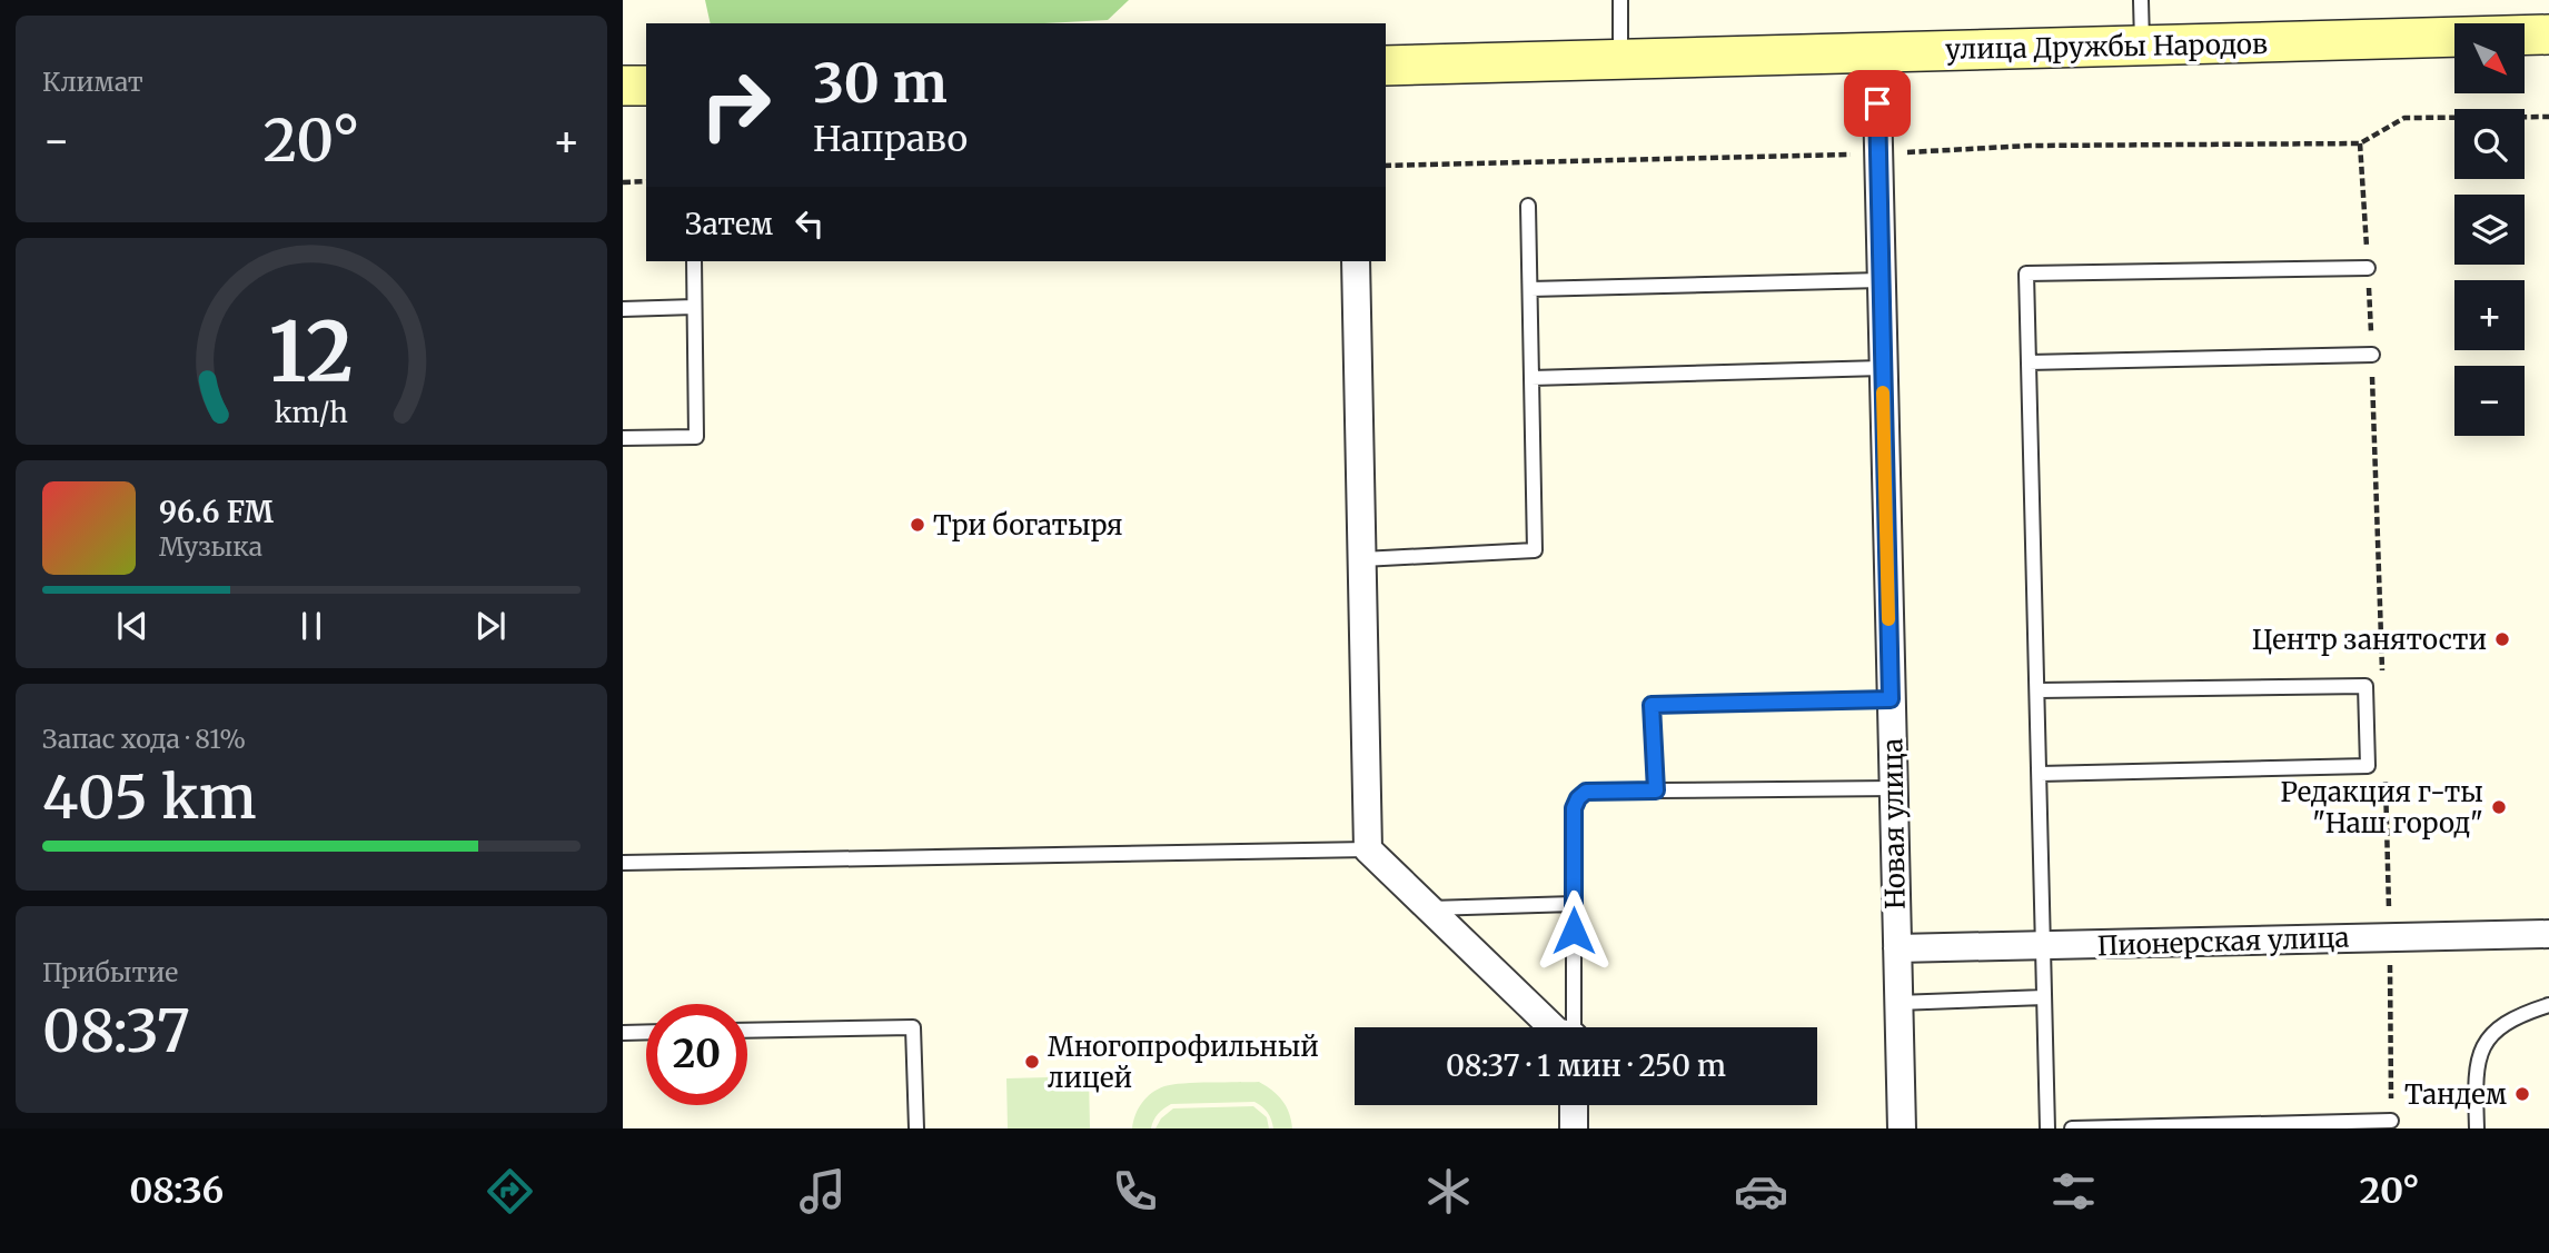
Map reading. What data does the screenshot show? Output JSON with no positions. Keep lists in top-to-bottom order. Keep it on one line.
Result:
{"streets":{"street":["улица Дружбы Народов","Новая улица","Пионерская улица"]},"crossings":[["улица Дружбы Народов","Новая улица"],["Новая улица","Пионерская улица"]],"places":["Три богатыря","Центр занятости","Редакция г-ты \"Наш город\"","Многопрофильный лицей","Тандем"],"north":"bottom right","page":{"tile":["Климат",["Запас хода · 81%","405 km"],["Прибытие","08:37"]],"map_buttons":["+","−"],"turn":["30 m","Направо"],"heat":["−","20°","+"],"then":"Затем","song":["96.6 FM","Музыка"],"limit":"20","trip":"08:37 · 1 мин · 250 m","tabs":["08:36","20°"],"gauge":["12","km/h"]}}
